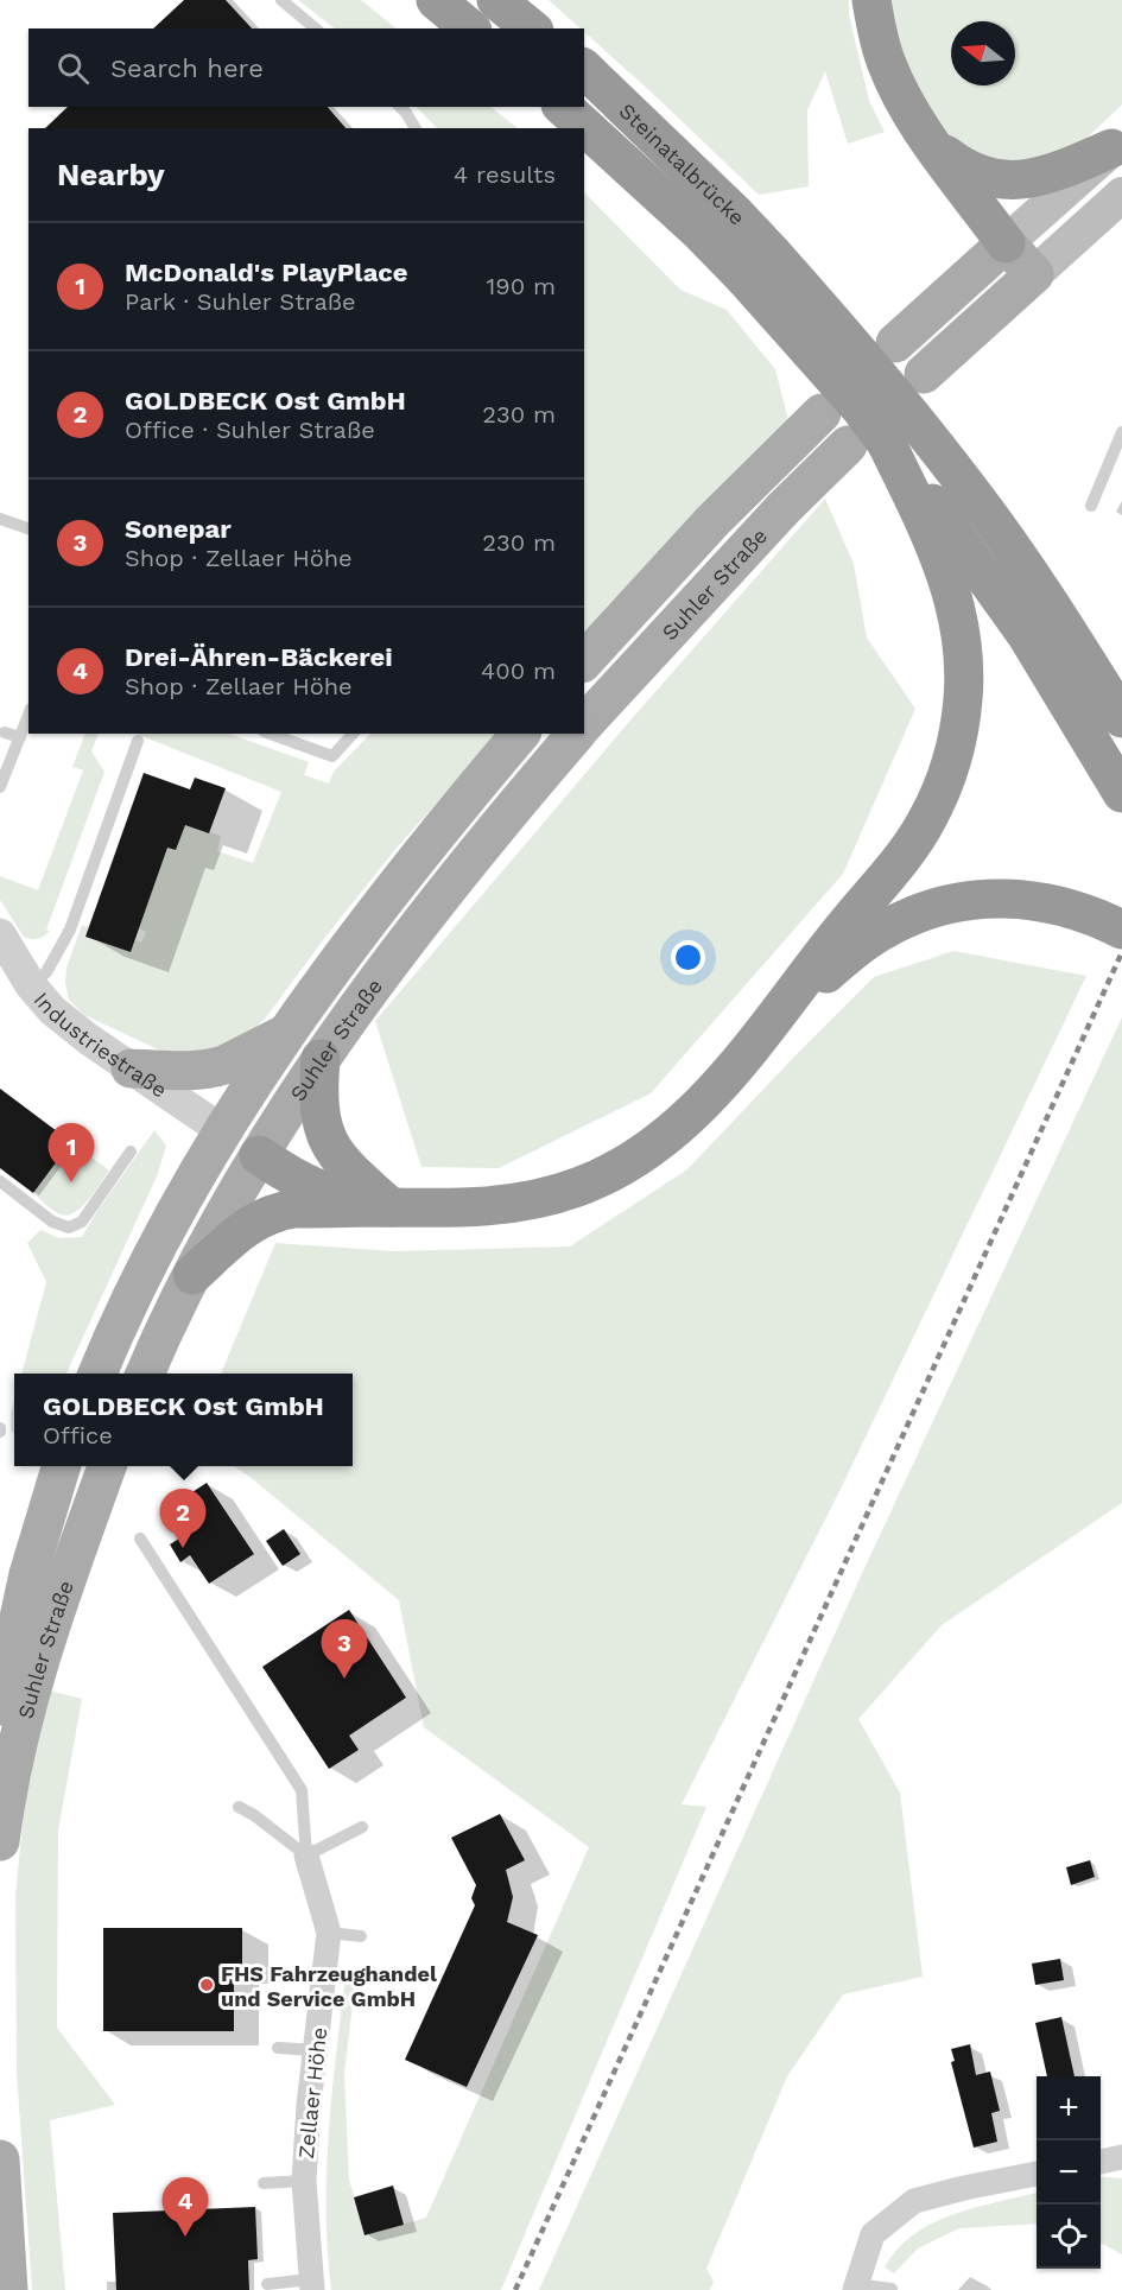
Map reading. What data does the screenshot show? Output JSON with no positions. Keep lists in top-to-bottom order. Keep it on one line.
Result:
{"streets":{"highway":["Steinatalbrücke"],"main road":["Suhler Straße"],"street":["Industriestraße","Zellaer Höhe"]},"crossings":[["Suhler Straße","Industriestraße"]],"places":["FHS Fahrzeughandel und Service GmbH"],"north":"left","page":{"search":"Search here","heading":["Nearby","4 results"],"list":[{"mark":"1","name":"McDonald's PlayPlace","note":"Park · Suhler Straße","value":"190 m"},{"mark":"2","name":"GOLDBECK Ost GmbH","note":"Office · Suhler Straße","value":"230 m"},{"mark":"3","name":"Sonepar","note":"Shop · Zellaer Höhe","value":"230 m"},{"mark":"4","name":"Drei-Ähren-Bäckerei","note":"Shop · Zellaer Höhe","value":"400 m"}],"pins":["1","2","3","4"],"popup":["GOLDBECK Ost GmbH","Office"],"map_buttons":["+","−"]}}
